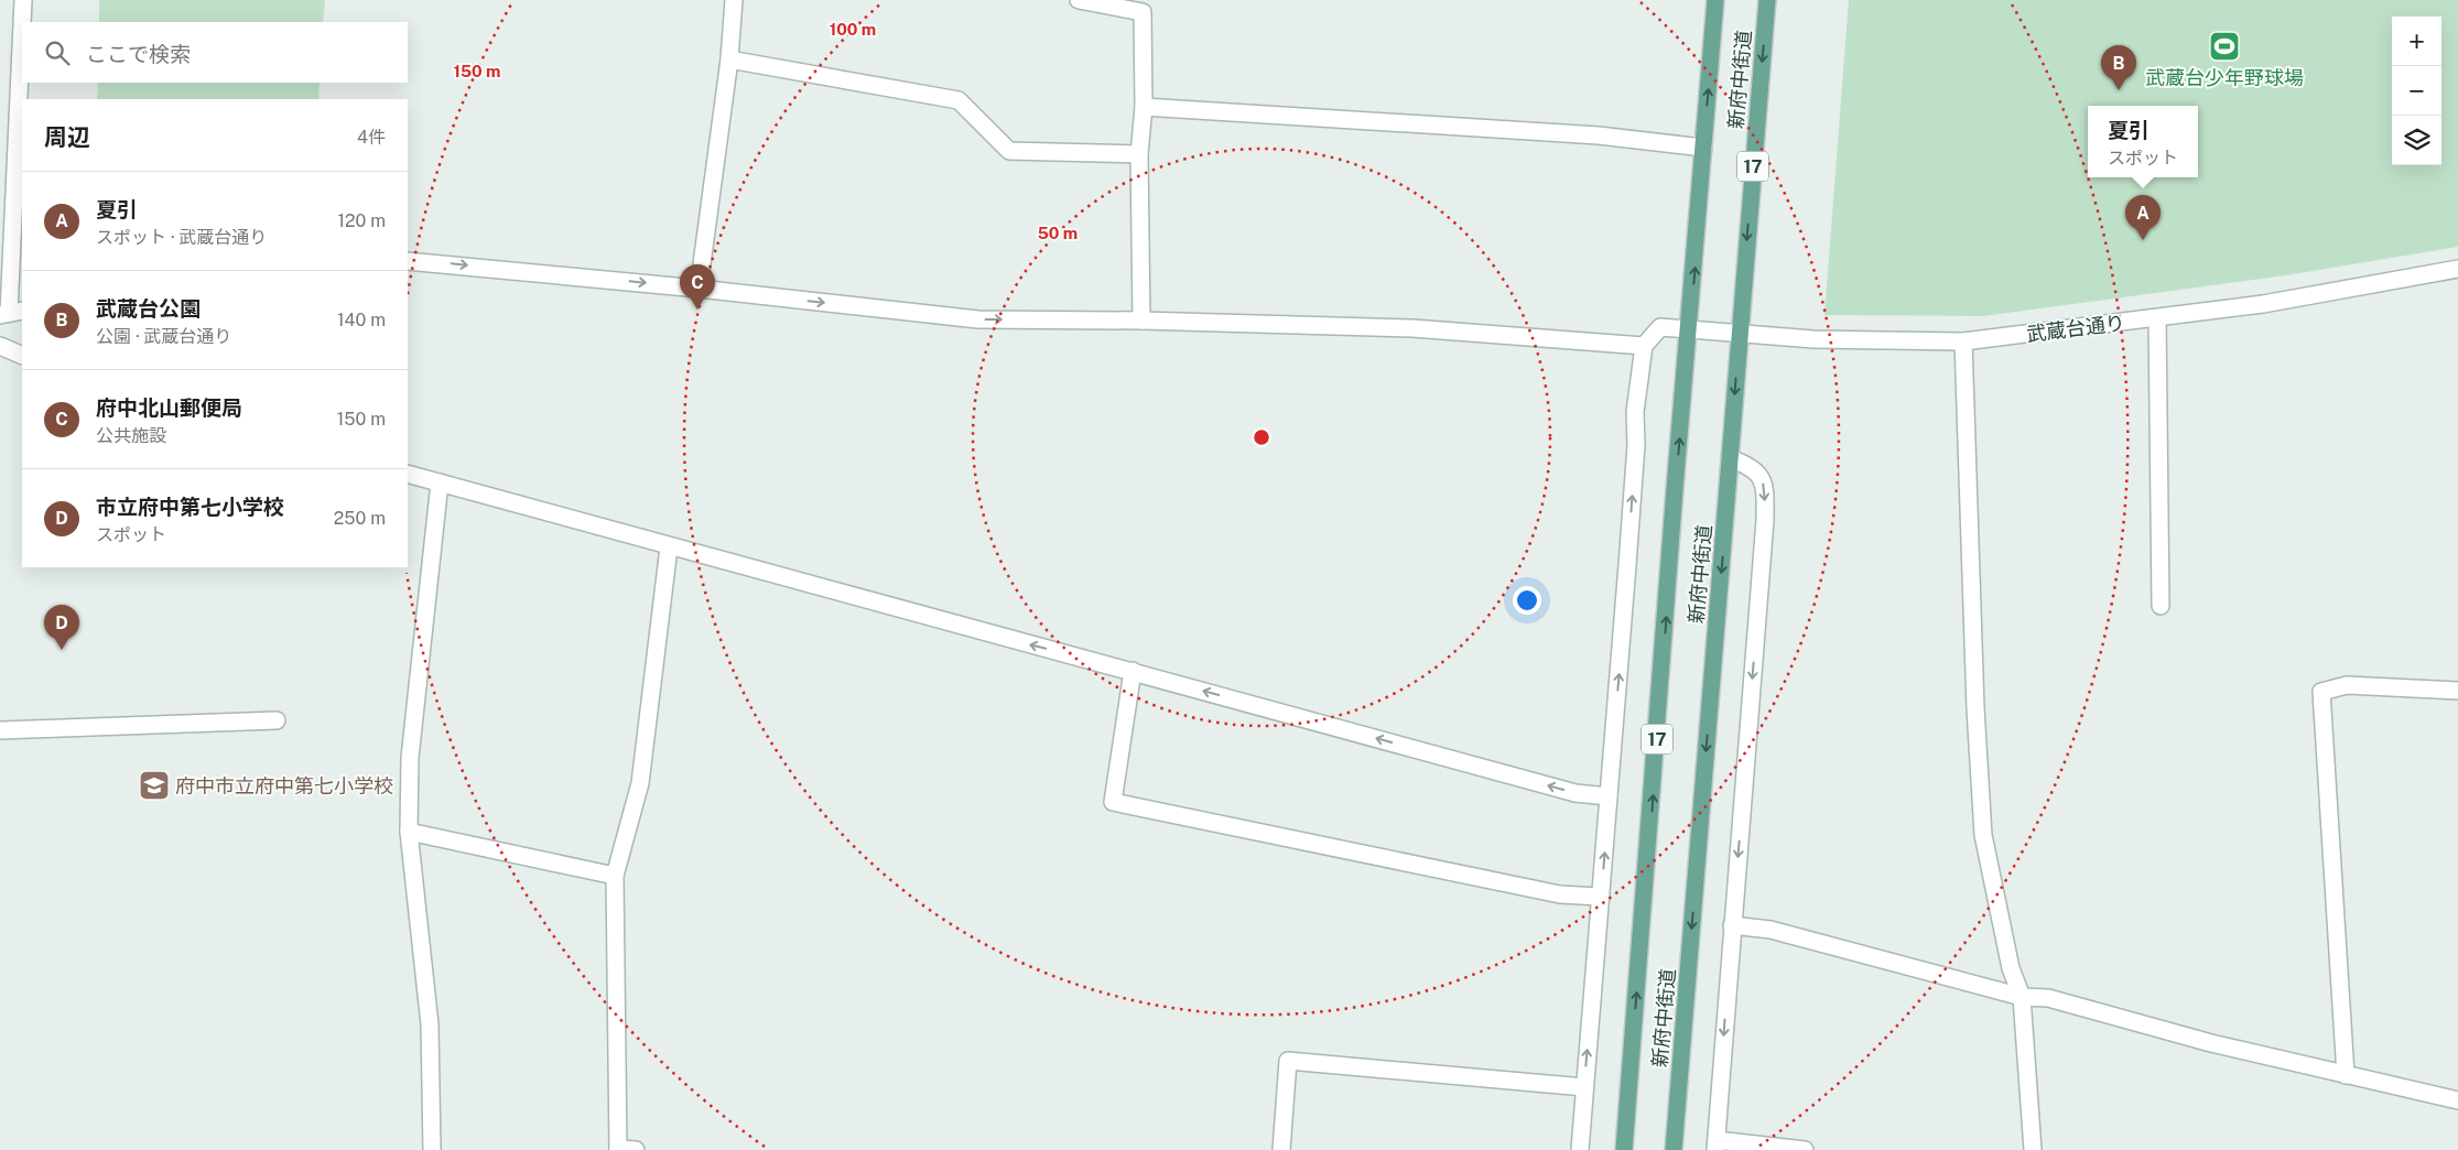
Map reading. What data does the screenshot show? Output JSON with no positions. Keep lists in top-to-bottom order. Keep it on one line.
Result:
{"streets":{"main road":["新府中街道","17"],"street":["武蔵台通り"]},"crossings":[["新府中街道","武蔵台通り"]],"places":{"sports":["武蔵台少年野球場"],"school or university":["府中市立府中第七小学校"]},"page":{"map_buttons":["+","−"],"search":"ここで検索","pins":["B","A","C","D"],"heading":["周辺","4件"],"popup":["夏引","スポット"],"list":[{"mark":"A","name":"夏引","note":"スポット · 武蔵台通り","value":"120 m"},{"mark":"B","name":"武蔵台公園","note":"公園 · 武蔵台通り","value":"140 m"},{"mark":"C","name":"府中北山郵便局","note":"公共施設","value":"150 m"},{"mark":"D","name":"市立府中第七小学校","note":"スポット","value":"250 m"}]},"rings":["100 m","150 m","50 m"]}
